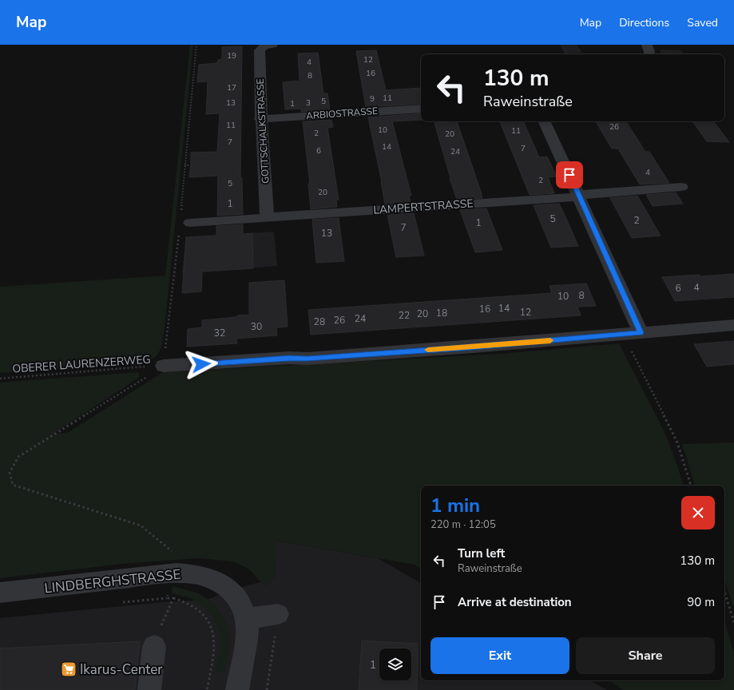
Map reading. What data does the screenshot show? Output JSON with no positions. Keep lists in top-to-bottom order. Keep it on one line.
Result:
{"streets":{"street":["ARBIOSTRASSE","GOTTSCHALKSTRASSE","LAMPERTSTRASSE","LINDBERGHSTRASSE"],"path":["OBERER LAURENZERWEG"]},"crossings":[["ARBIOSTRASSE","GOTTSCHALKSTRASSE"],["GOTTSCHALKSTRASSE","LAMPERTSTRASSE"]],"places":{"supermarket":["Ikarus-Center"]},"house_numbers":["19","12","4","16","8","17","11","9","5","13","3","1","11","26","10","11","2","20","7","14","7","6","24","4","2","5","20","1","5","2","1","7","13","4","6","8","10","14","16","12","18","20","22","24","26","28","30","32","1"],"page":{"header":"Map","nav":["Map","Directions","Saved"],"turn":["130 m","Raweinstraße"],"heading":["1 min","220 m · 12:05"],"list":[{"name":"Turn left","note":"Raweinstraße","value":"130 m"},{"name":"Arrive at destination","value":"90 m"}],"buttons":["Exit","Share"]}}
